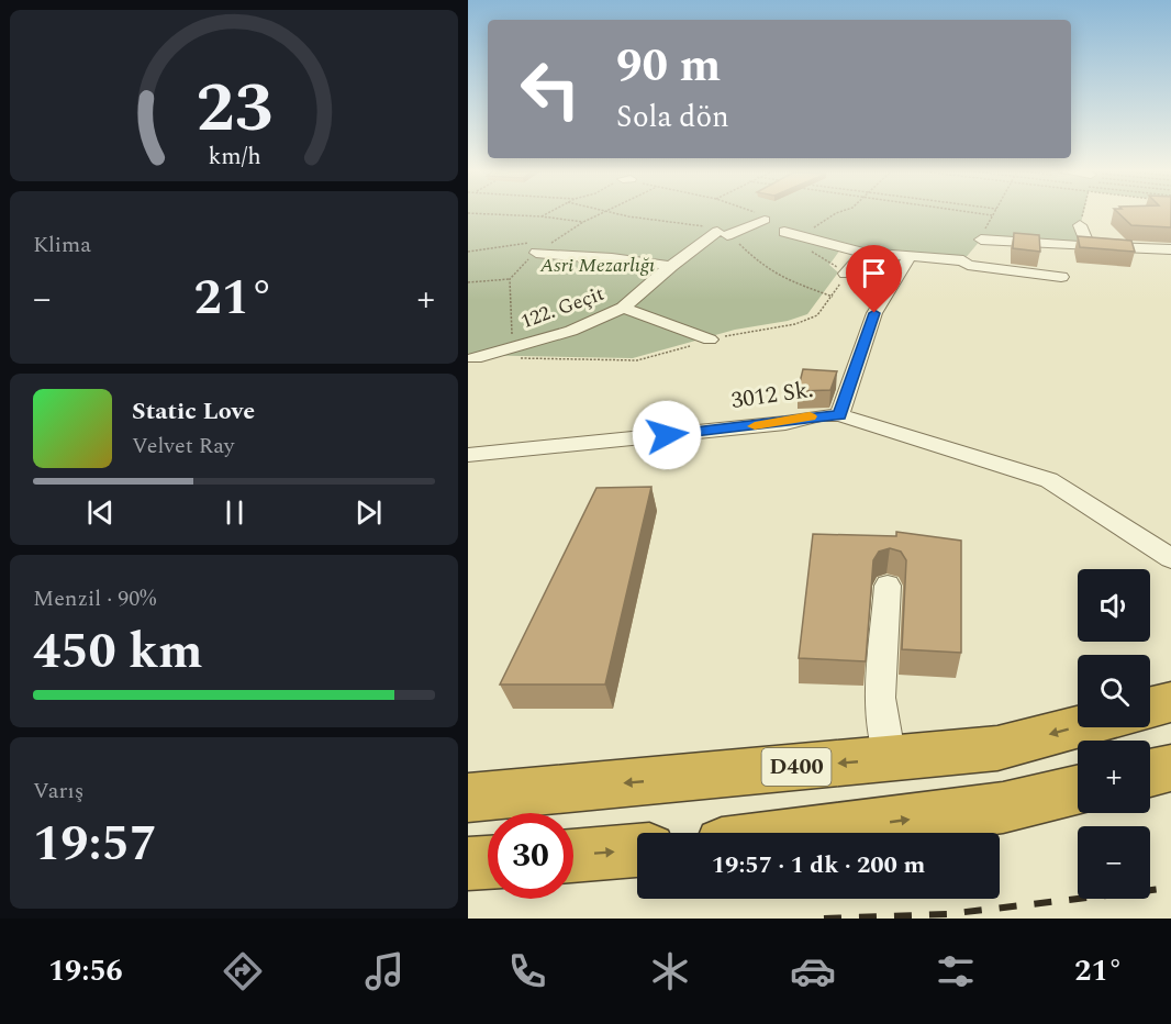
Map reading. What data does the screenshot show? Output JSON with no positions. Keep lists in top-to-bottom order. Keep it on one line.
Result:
{"streets":{"highway":["D400"],"street":["122. Geçit","3012 Sk."]},"parks":["Asri Mezarlığı"],"page":{"turn":["90 m","Sola dön"],"tile":["Klima",["Menzil · 90%","450 km"],["Varış","19:57"]],"heat":["−","21°","+"],"song":["Static Love","Velvet Ray"],"map_buttons":["+","−"],"limit":"30","trip":"19:57 · 1 dk · 200 m","tabs":["19:56","21°"],"gauge":["23","km/h"]}}
